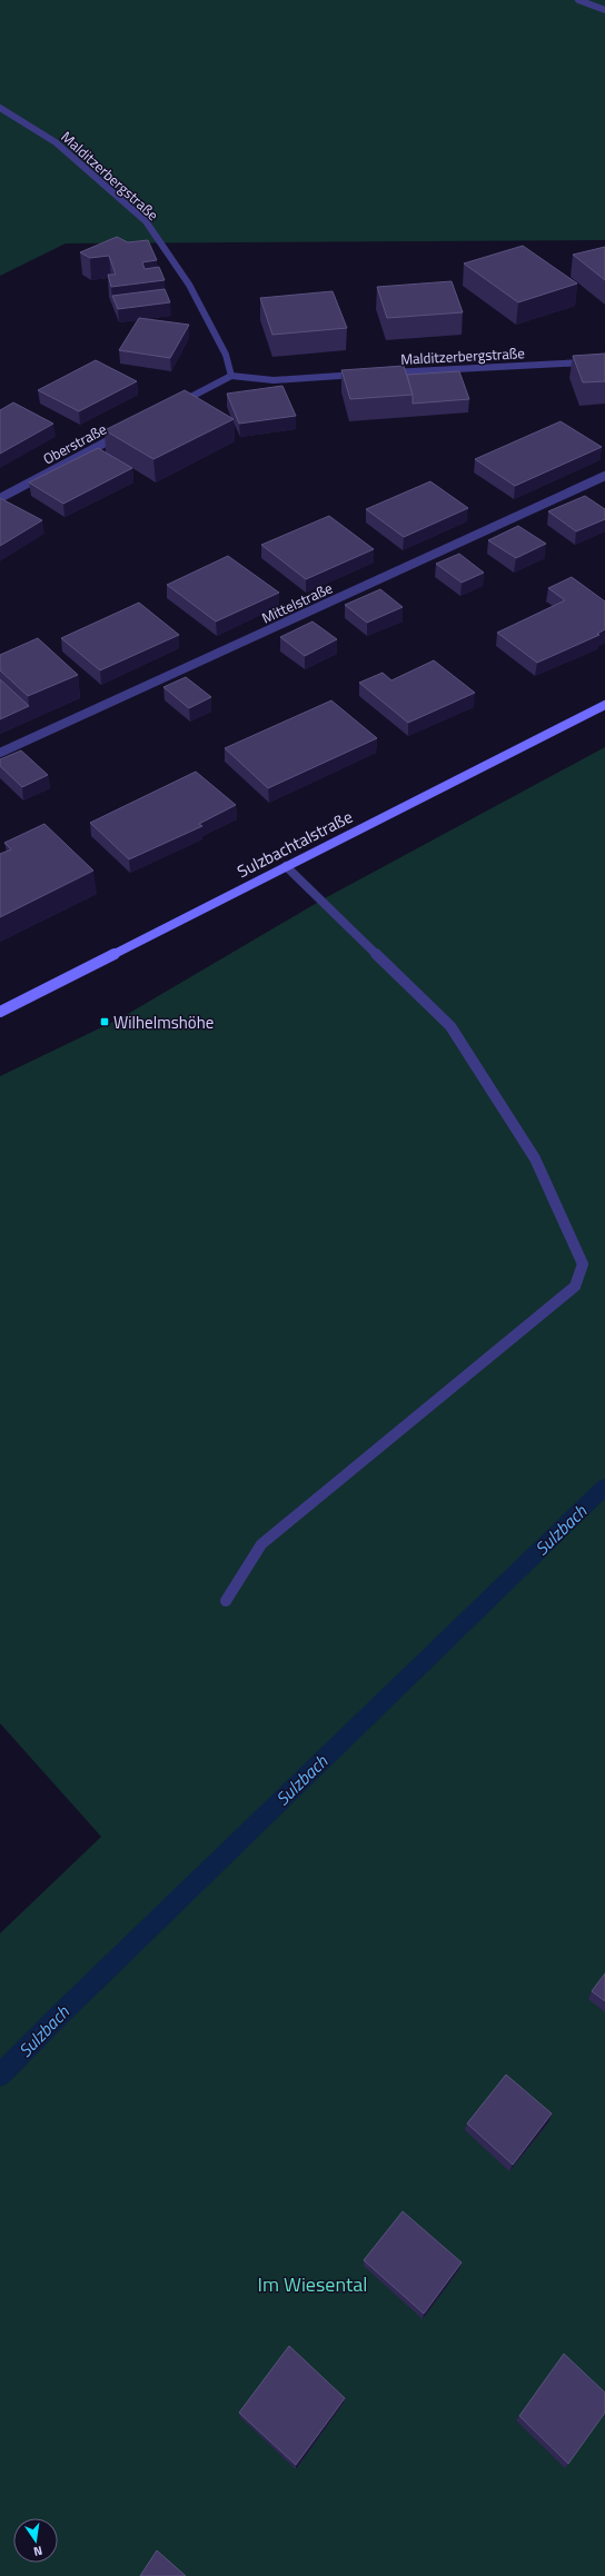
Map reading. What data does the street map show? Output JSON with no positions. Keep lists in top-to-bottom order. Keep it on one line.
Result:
{"streets":{"main road":["Sulzbachtalstraße"],"street":["Malditzerbergstraße","Oberstraße","Mittelstraße"]},"water":["Sulzbach"],"parks":["Im Wiesental"],"places":{"transit":["Wilhelmshöhe"]},"north":"bottom"}
